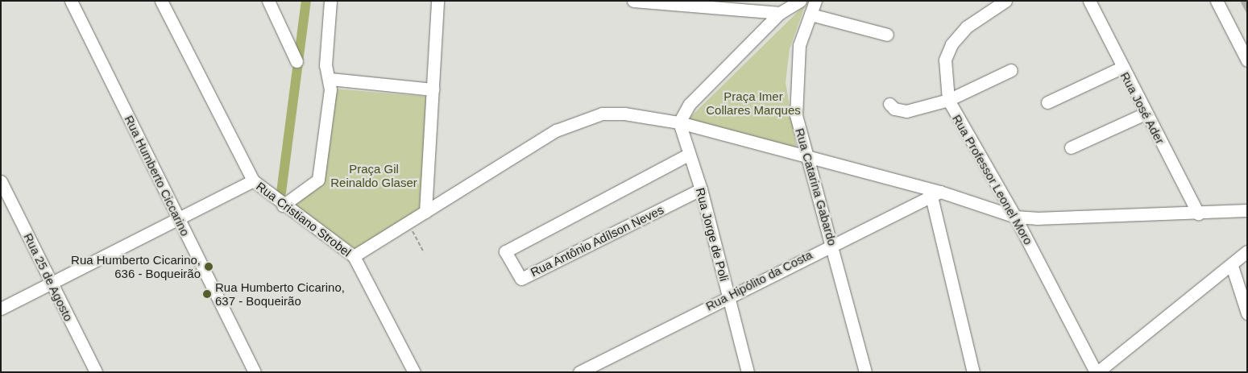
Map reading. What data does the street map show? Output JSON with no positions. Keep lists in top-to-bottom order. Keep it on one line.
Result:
{"streets":{"street":["Rua José Ader","Rua Humberto Ciccarino","Rua Professor Leonel Moro","Rua Catarina Gabardo","Rua Cristiano Strobel","Rua Jorge de Poli","Rua Antônio Adílson Neves","Rua 25 de Agosto","Rua Hipólito da Costa"]},"crossings":[["Rua Catarina Gabardo","Rua Hipólito da Costa"],["Rua Jorge de Poli","Rua Antônio Adílson Neves"],["Rua Jorge de Poli","Rua Hipólito da Costa"]],"parks":["Praça Imer Collares Marques","Praça Gil Reinaldo Glaser"],"places":["Rua Humberto Cicarino, 636 - Boqueirão","Rua Humberto Cicarino, 637 - Boqueirão"]}
